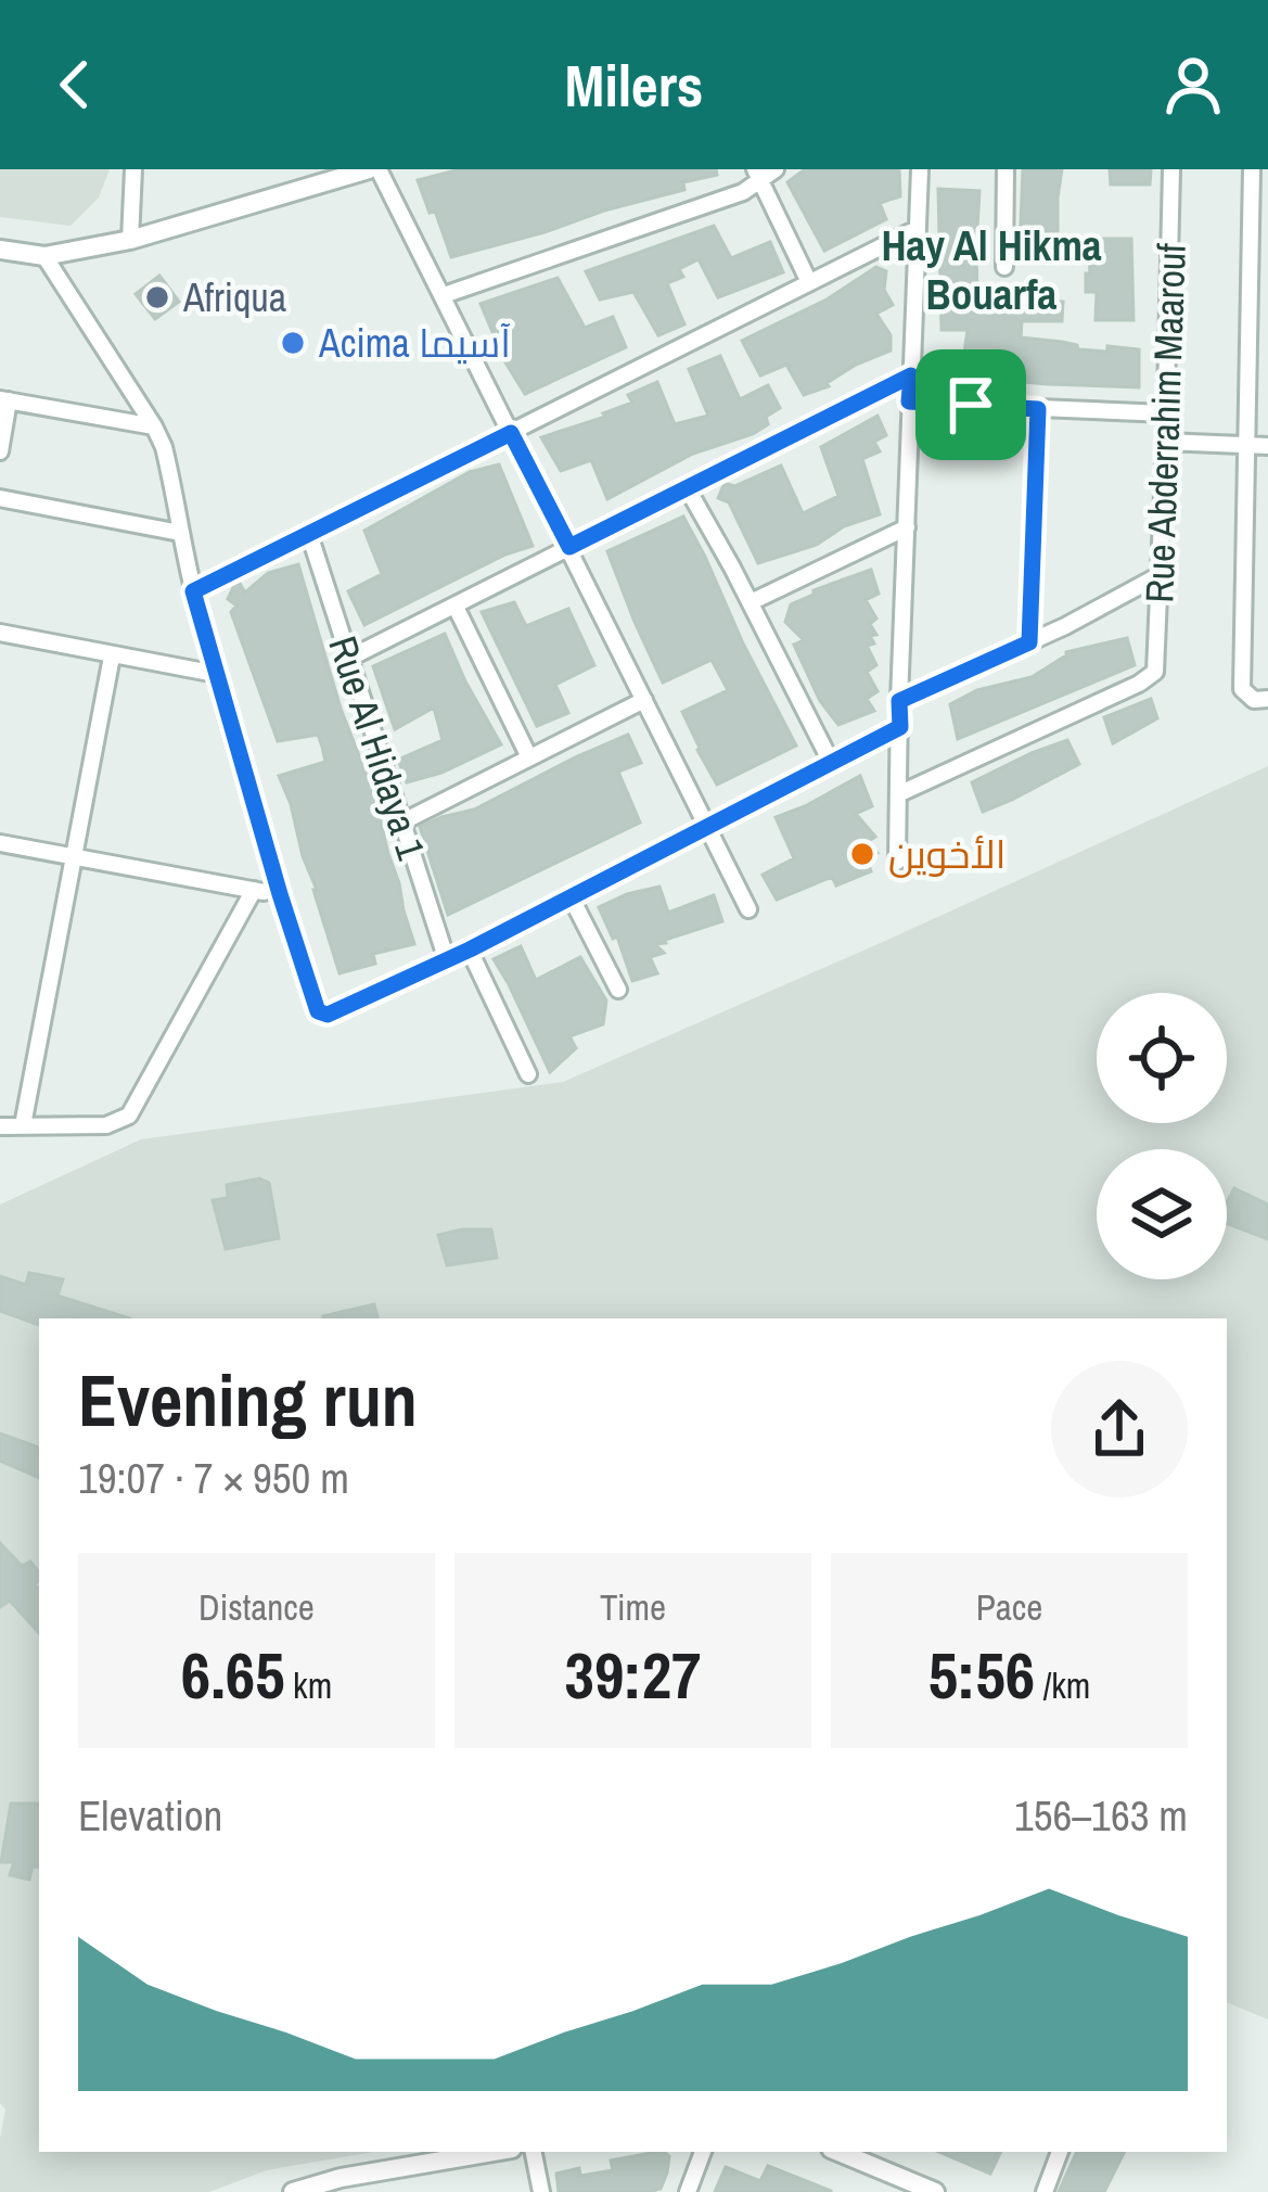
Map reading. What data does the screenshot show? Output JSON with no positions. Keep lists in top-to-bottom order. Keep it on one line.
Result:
{"streets":{"street":["Rue Abderrahim Maarouf","Rue Al Hidaya 1"]},"districts":["Hay Al Hikma Bouarfa"],"places":["Afriqua","Acima آسيما","الأخوين"],"page":{"header":"Milers","heading":["Evening run","19:07 · 7 × 950 m"],"stats":[["Distance","6.65 km"],["Time","39:27"],["Pace","5:56 /km"]],"chart":["Elevation","156–163 m"]}}
